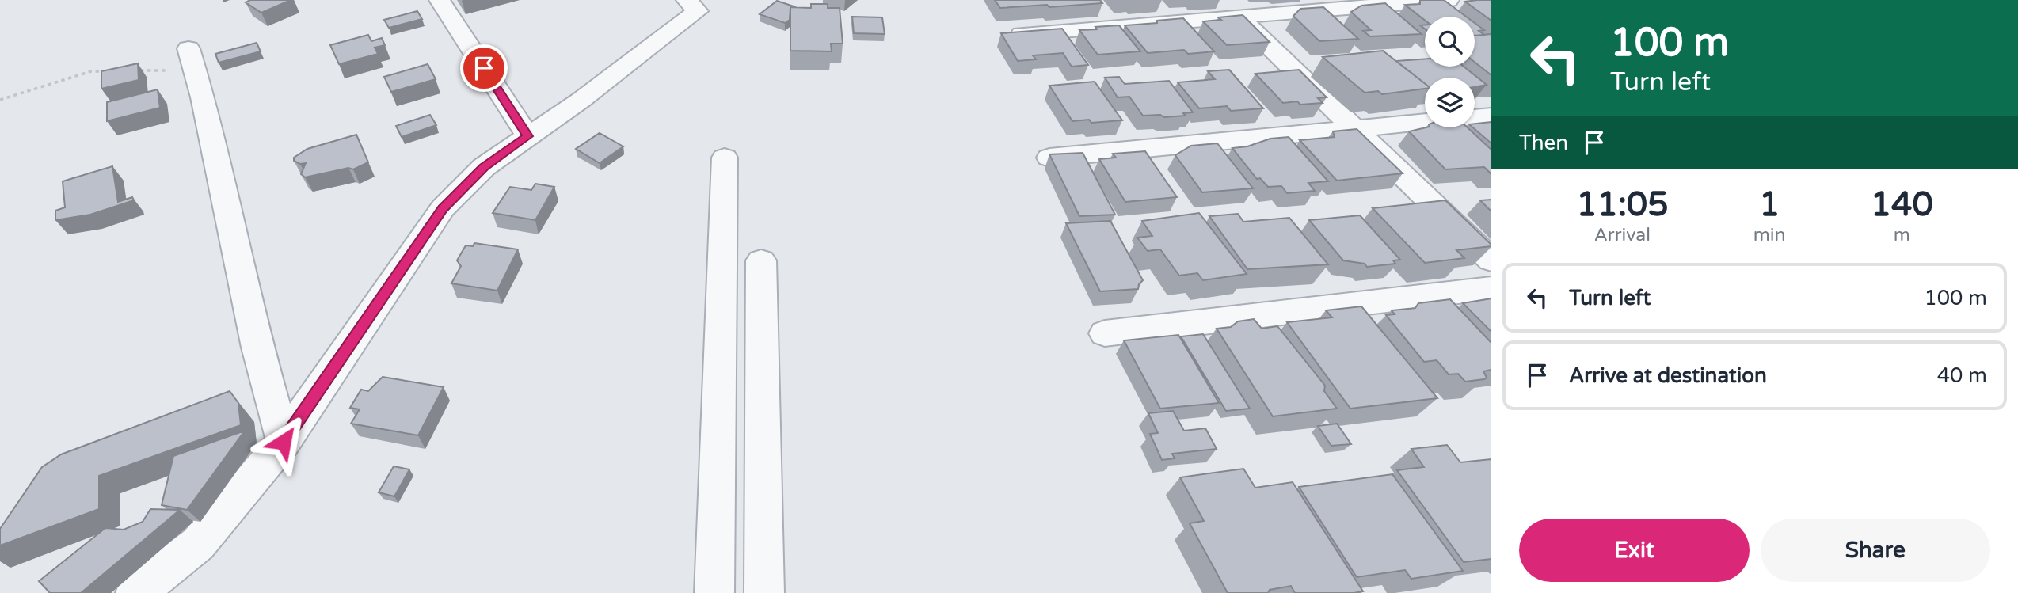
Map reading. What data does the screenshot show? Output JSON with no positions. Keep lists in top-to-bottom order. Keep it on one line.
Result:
{"page":{"turn":["100 m","Turn left"],"then":"Then","eta":["11:05","Arrival","1","min","140","m"],"list":[{"name":"Turn left","value":"100 m"},{"name":"Arrive at destination","value":"40 m"}],"buttons":["Exit","Share"]}}
